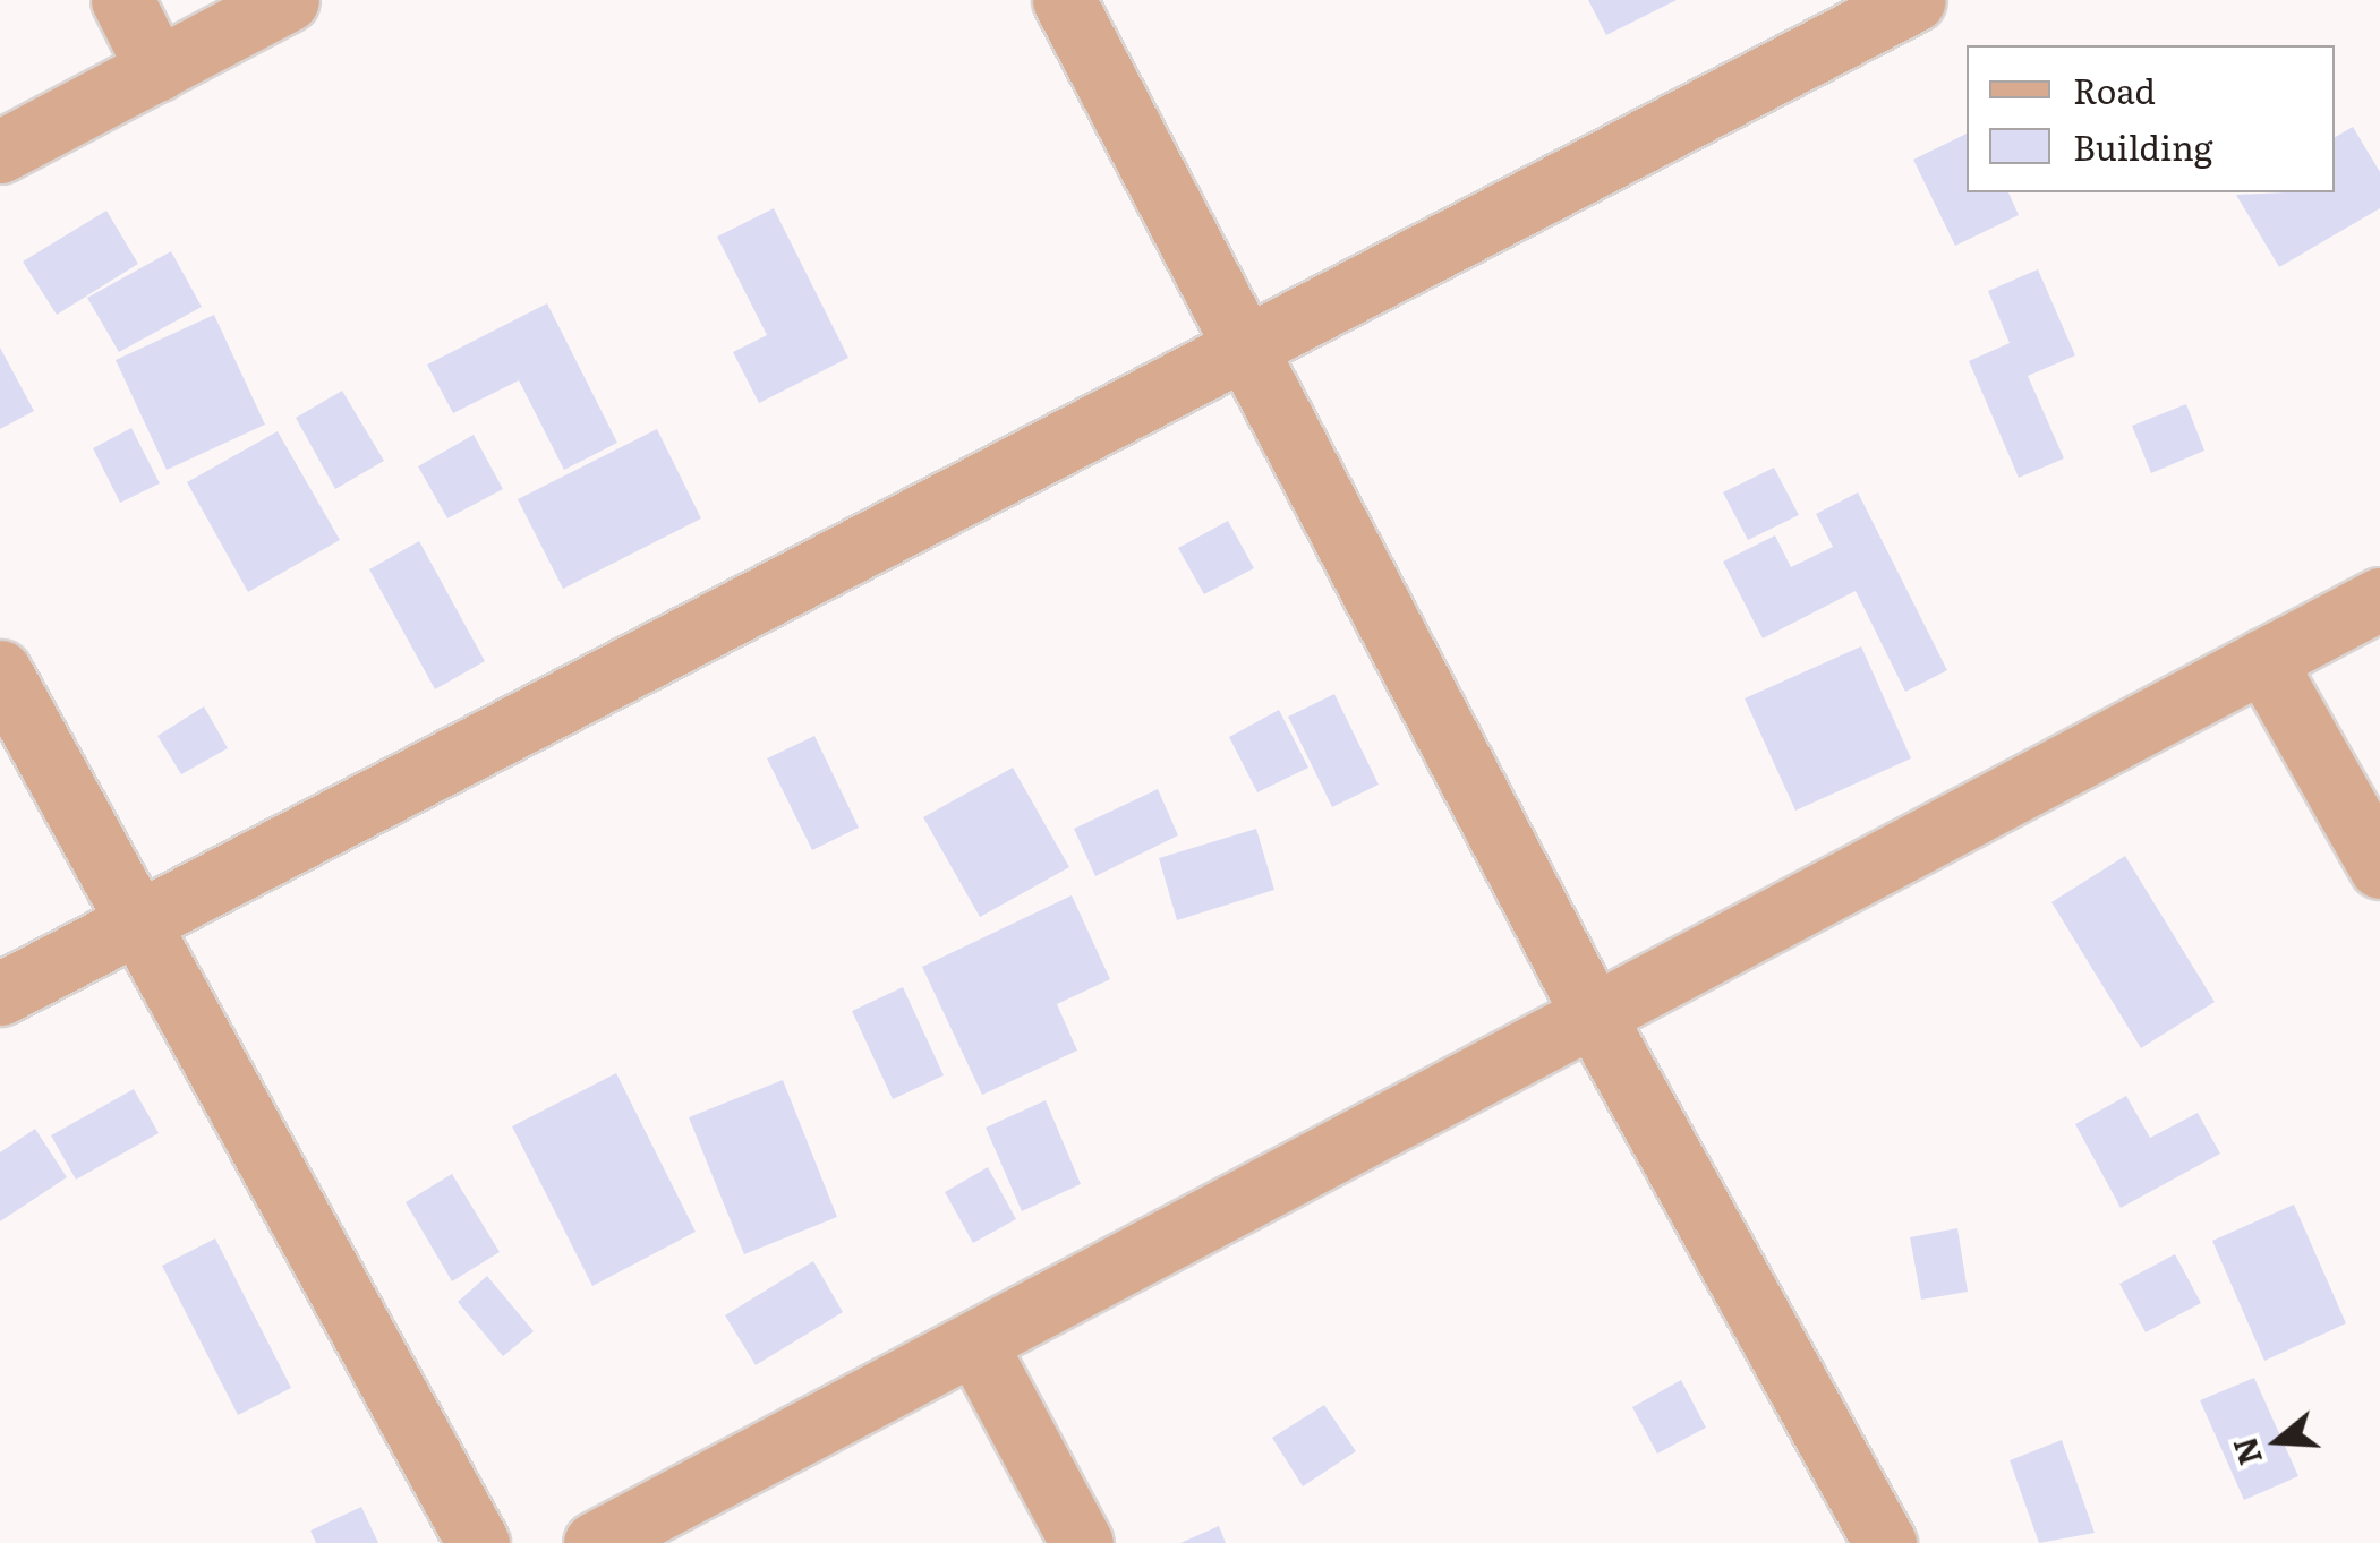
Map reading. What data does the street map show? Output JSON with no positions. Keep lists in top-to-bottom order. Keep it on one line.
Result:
{"legend":["Road","Building"],"north":"left"}
